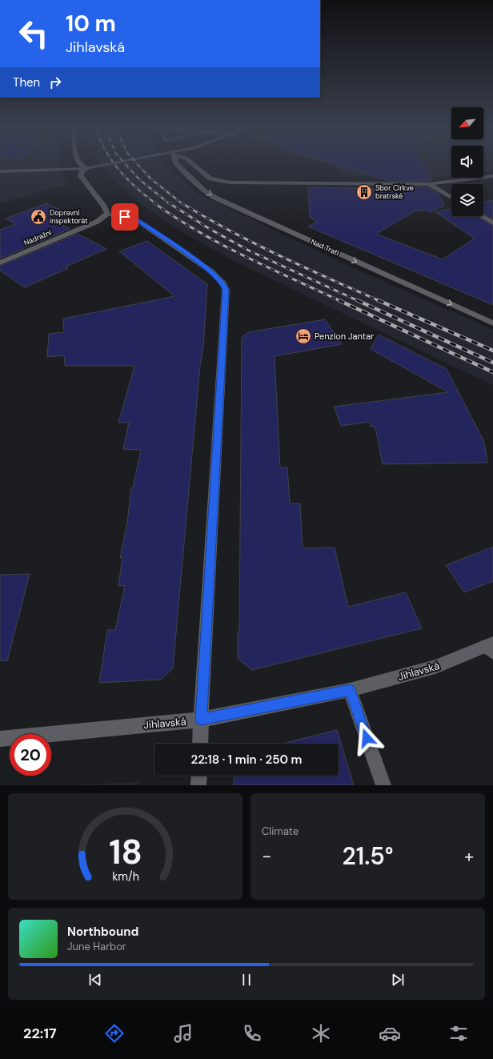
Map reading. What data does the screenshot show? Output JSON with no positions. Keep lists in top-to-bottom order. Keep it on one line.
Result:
{"streets":{"street":["Nádražní","Nad Tratí","Jihlavská"]},"places":{"building":["Sbor Církve bratrské"],"public building":["Dopravní inspektorát"],"hotel":["Penzion Jantar"]},"north":"bottom left","page":{"turn":["10 m","Jihlavská"],"then":"Then","limit":"20","trip":"22:18 · 1 min · 250 m","tile":"Climate","heat":["−","21.5°","+"],"song":["Northbound","June Harbor"],"tabs":"22:17","gauge":["18","km/h"]}}
